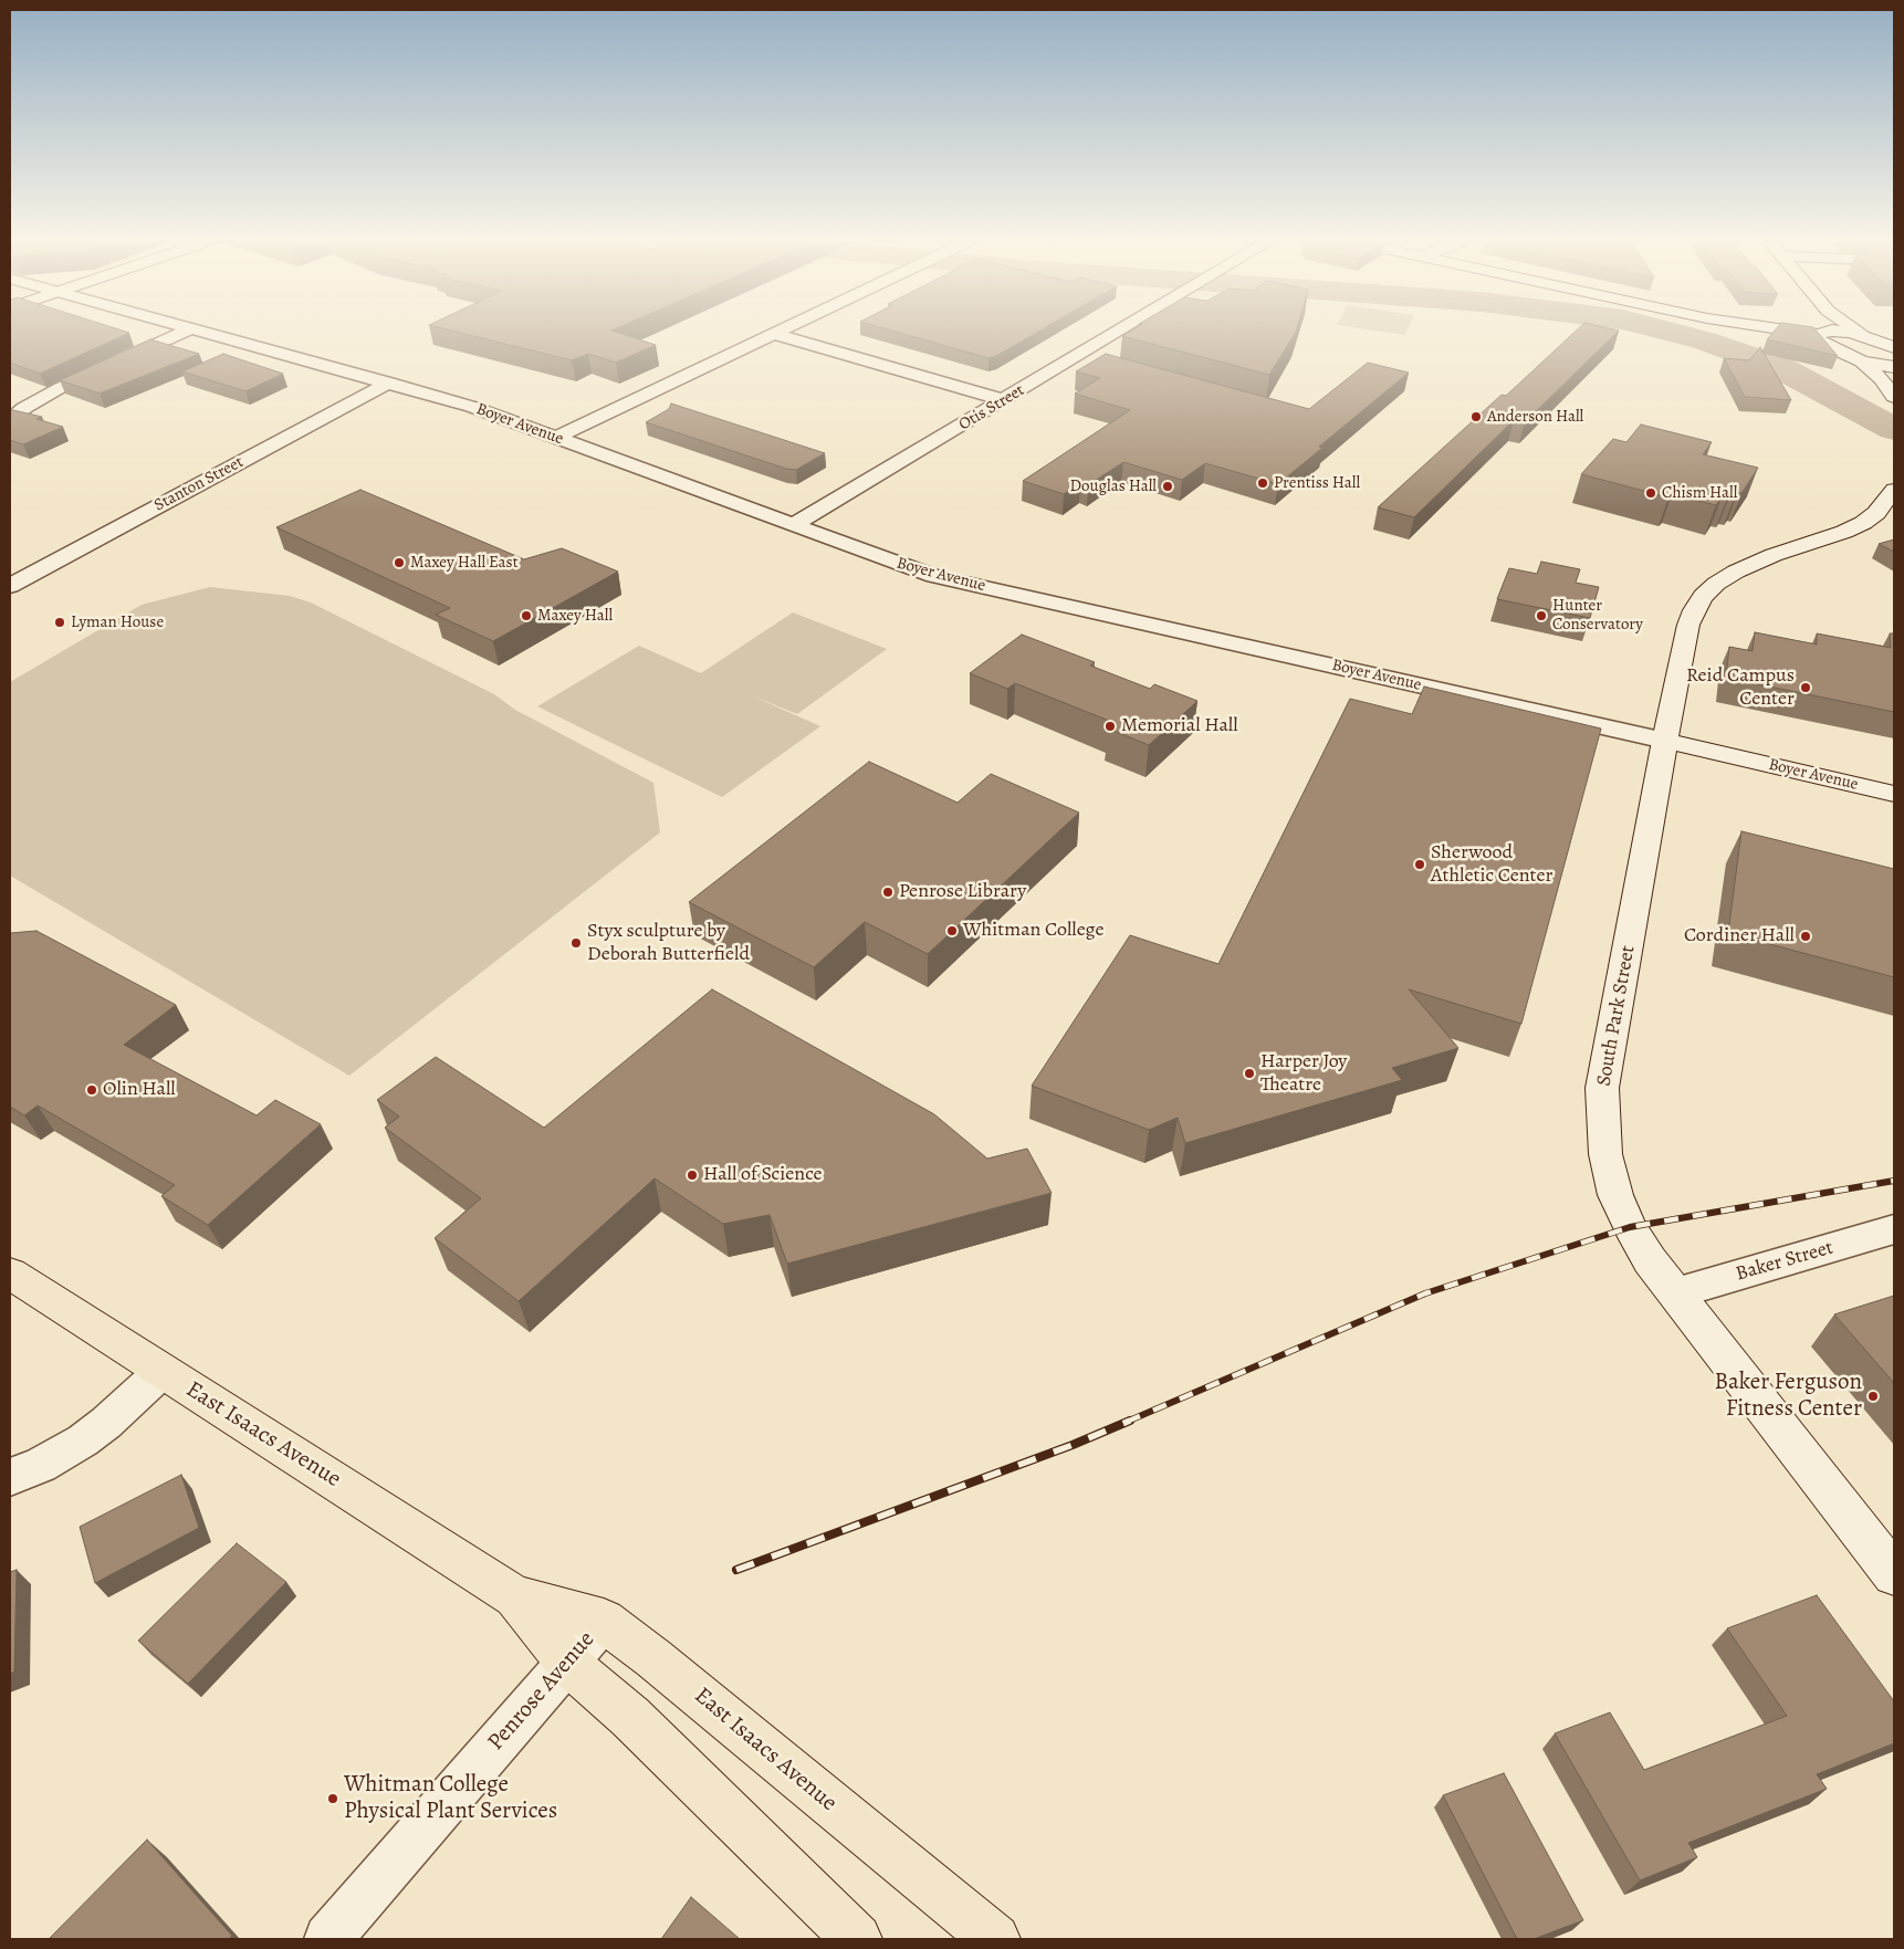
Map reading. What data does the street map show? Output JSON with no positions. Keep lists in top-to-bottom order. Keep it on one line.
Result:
{"streets":{"main road":["East Isaacs Avenue"],"street":["Otis Street","Boyer Avenue","Stanton Street","South Park Street","Baker Street","Penrose Avenue"]},"crossings":[["Otis Street","Boyer Avenue"],["Boyer Avenue","Stanton Street"],["Boyer Avenue","South Park Street"],["South Park Street","Baker Street"],["East Isaacs Avenue","Penrose Avenue"]],"places":["Anderson Hall","Prentiss Hall","Douglas Hall","Chism Hall","Maxey Hall East","Maxey Hall","Hunter Conservatory","Lyman House","Reid Campus Center","Memorial Hall","Sherwood Athletic Center","Penrose Library","Whitman College","Cordiner Hall","Styx sculpture by Deborah Butterfield","Harper Joy Theatre","Olin Hall","Hall of Science","Baker Ferguson Fitness Center","Whitman College Physical Plant Services"]}
